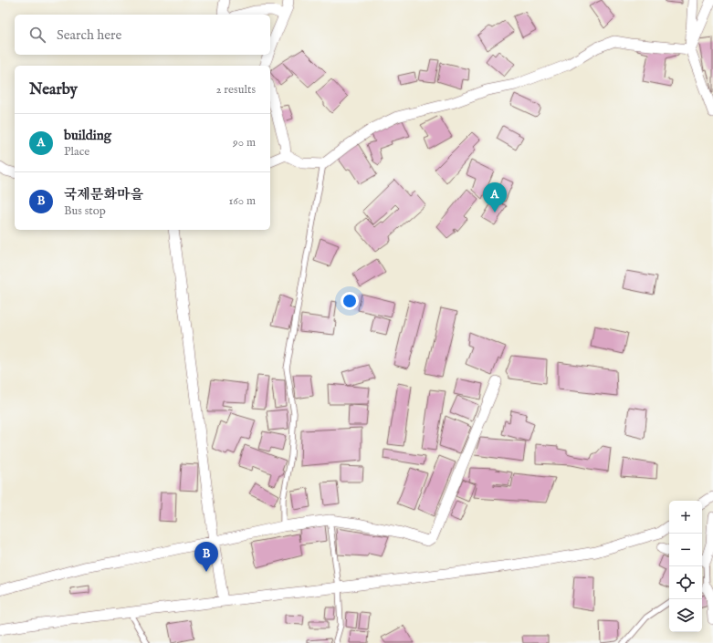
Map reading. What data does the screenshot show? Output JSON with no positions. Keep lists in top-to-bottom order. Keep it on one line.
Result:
{"page":{"search":"Search here","heading":["Nearby","2 results"],"list":[{"mark":"A","name":"building","note":"Place","value":"90 m"},{"mark":"B","name":"국제문화마을","note":"Bus stop","value":"160 m"}],"pins":["A","B"],"map_buttons":["+","−"]}}
